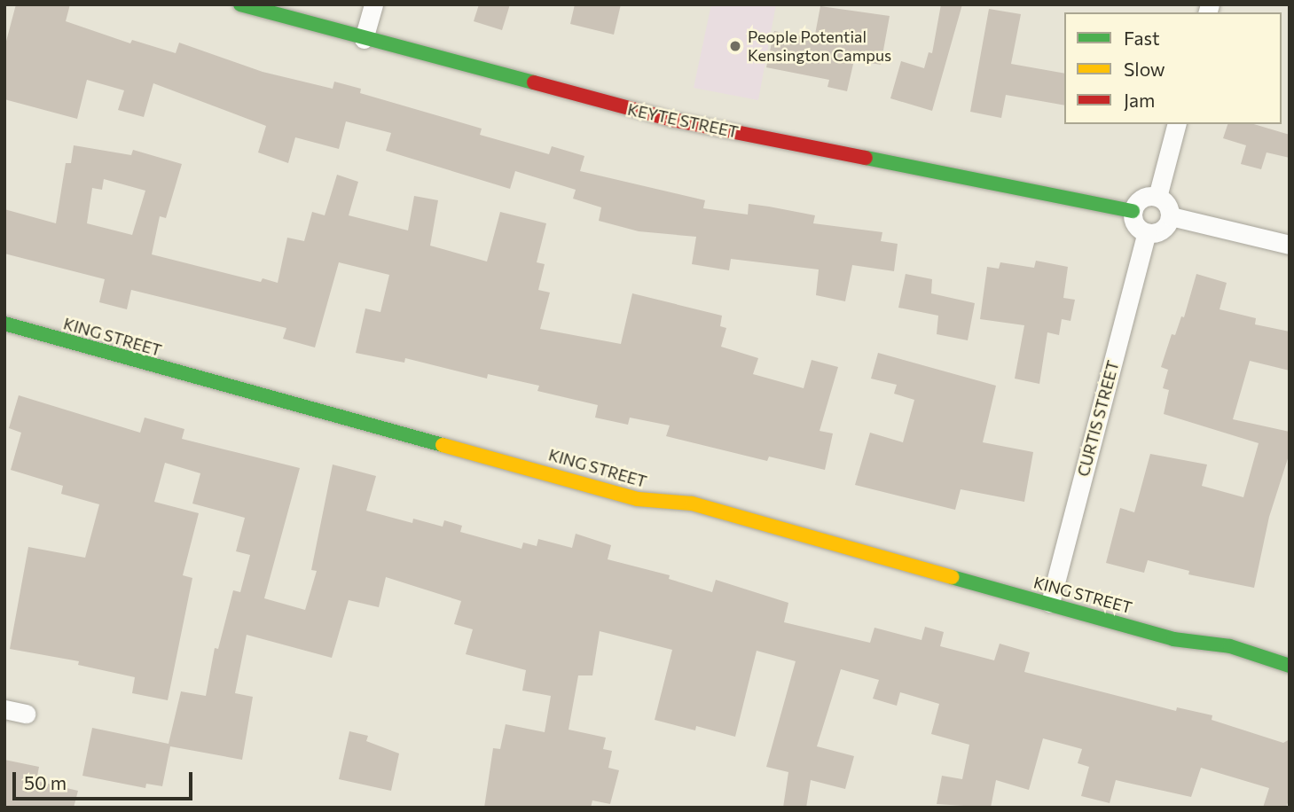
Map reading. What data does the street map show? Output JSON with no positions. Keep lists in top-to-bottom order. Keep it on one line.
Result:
{"streets":{"street":["KEYTE STREET","KING STREET","CURTIS STREET"]},"crossings":[["KEYTE STREET","CURTIS STREET"],["KING STREET","CURTIS STREET"]],"places":["People Potential Kensington Campus"],"legend":["Fast","Slow","Jam"],"scale_bar":"50 m"}
